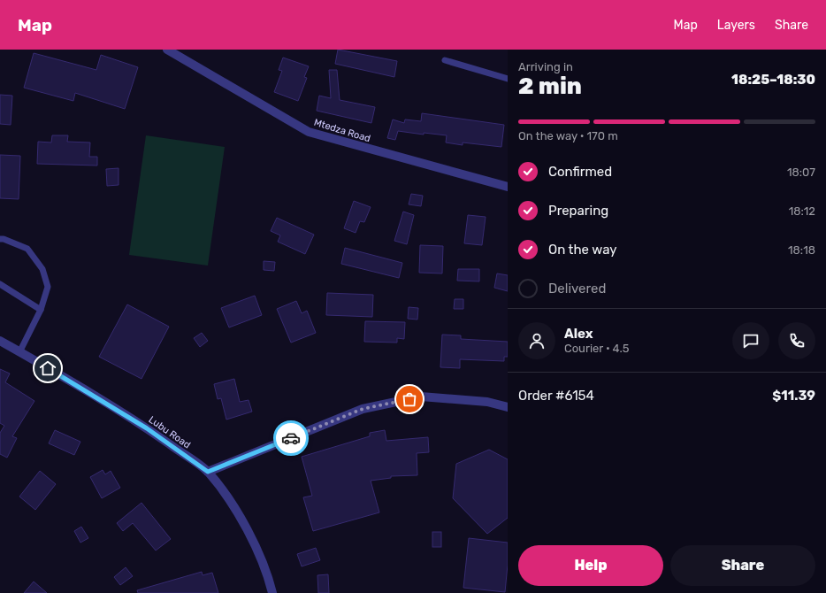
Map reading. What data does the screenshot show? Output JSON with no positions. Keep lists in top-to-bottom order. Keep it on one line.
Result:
{"streets":{"street":["Mtedza Road","Lubu Road"]},"page":{"header":"Map","nav":["Map","Layers","Share"],"heading":["2 min","Arriving in","18:25–18:30"],"panel":["Alex","Courier · 4.5","Order #6154","$11.39"],"bar":"On the way · 170 m","list":[["Confirmed","18:07"],["Preparing","18:12"],["On the way","18:18"],"Delivered"],"buttons":["Help","Share"]}}
